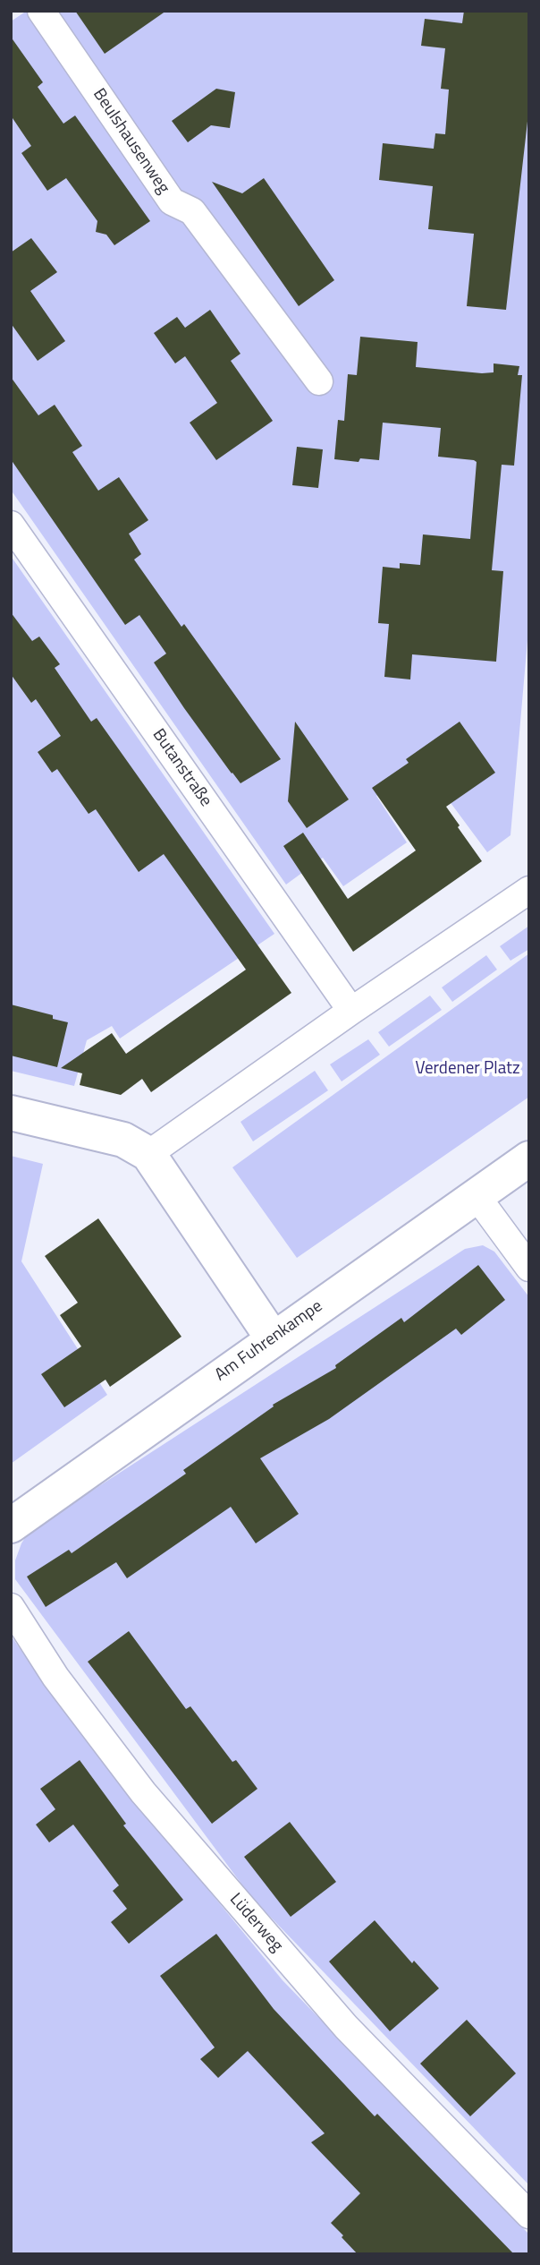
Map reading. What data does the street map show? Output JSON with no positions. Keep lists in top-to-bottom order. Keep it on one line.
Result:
{"streets":{"street":["Beulshausenweg","Butanstraße","Am Fuhrenkampe","Lüderweg"]},"parks":["Verdener Platz"]}
